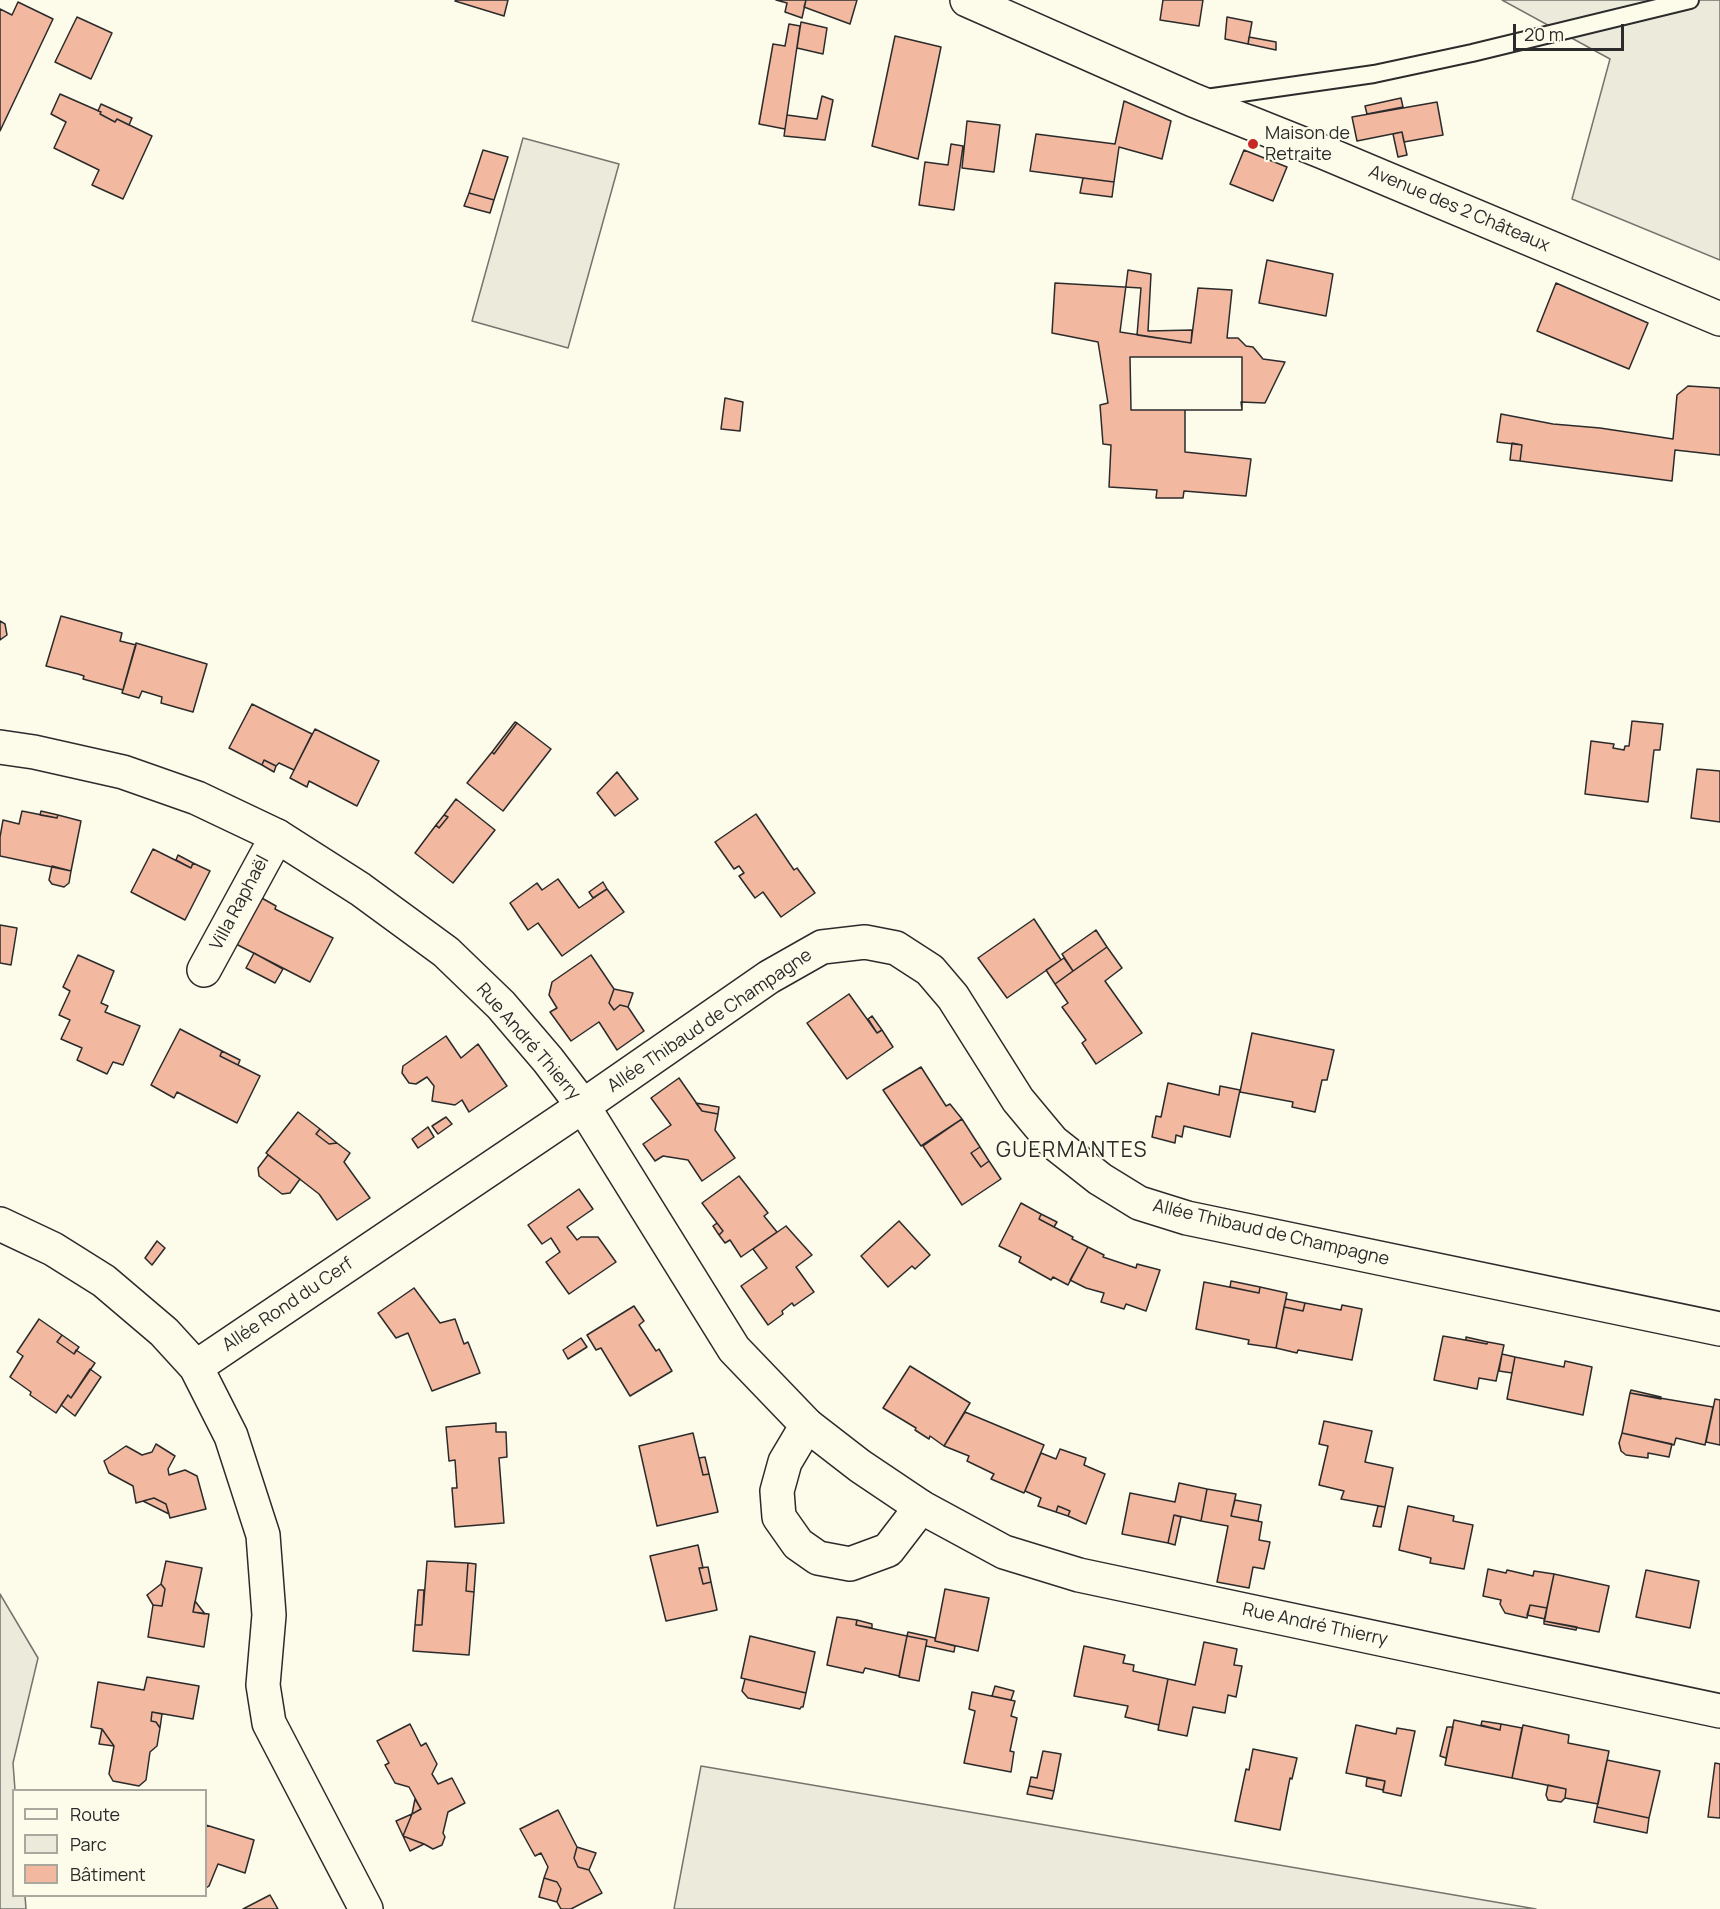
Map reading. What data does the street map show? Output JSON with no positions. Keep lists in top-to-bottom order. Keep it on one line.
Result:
{"streets":{"street":["Avenue des 2 Châteaux","Villa Raphaël","Allée Thibaud de Champagne","Rue André Thierry","Allée Rond du Cerf"]},"crossings":[["Villa Raphaël","Rue André Thierry"],["Allée Thibaud de Champagne","Rue André Thierry"],["Allée Thibaud de Champagne","Allée Rond du Cerf"],["Rue André Thierry","Allée Rond du Cerf"]],"districts":["GUERMANTES"],"places":["Maison de Retraite"],"legend":["Route","Parc","Bâtiment"],"scale_bar":"20 m"}
